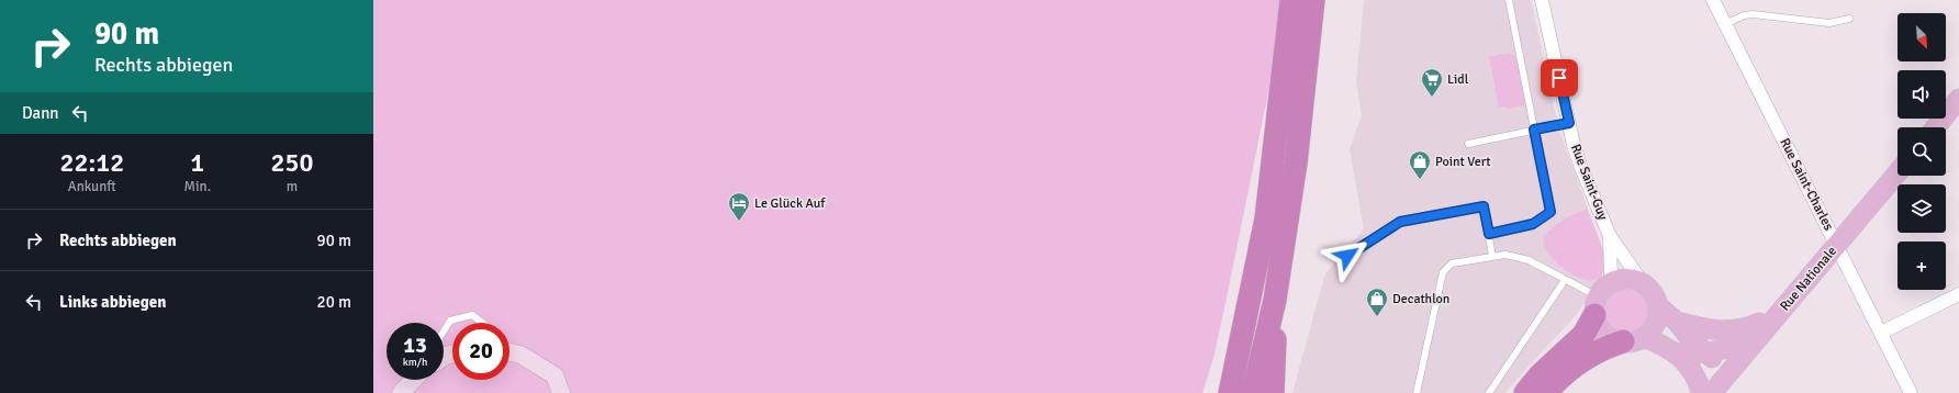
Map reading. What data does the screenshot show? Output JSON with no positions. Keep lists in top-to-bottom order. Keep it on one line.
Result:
{"streets":{"main road":["Rue Nationale"],"street":["Rue Saint-Guy","Rue Saint-Charles"]},"crossings":[["Rue Saint-Charles","Rue Nationale"]],"places":{"supermarket":["Lidl"],"shop":["Point Vert","Decathlon"],"hotel":["Le Glück Auf"]},"north":"bottom right","page":{"turn":["90 m","Rechts abbiegen"],"map_buttons":"+","then":"Dann","eta":["22:12","Ankunft","1","Min.","250","m"],"list":[{"name":"Rechts abbiegen","value":"90 m"},{"name":"Links abbiegen","value":"20 m"}],"speed":"13 km/h","limit":"20"}}
